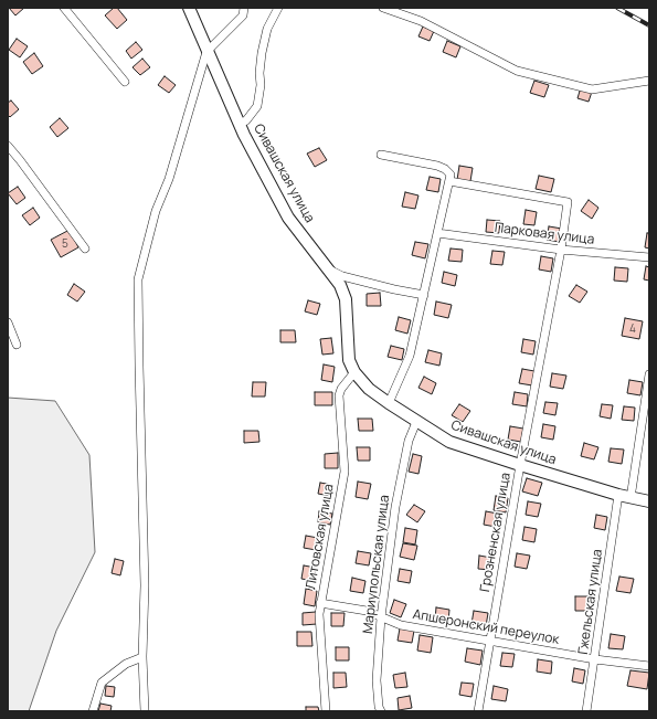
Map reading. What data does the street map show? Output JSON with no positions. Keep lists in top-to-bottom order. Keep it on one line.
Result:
{"streets":{"street":["Сивашская улица","Парковая улица","Грозненская улица","Литовская улица","Мариупольская улица","Гжельская улица","Апшеронский переулок"]},"crossings":[["Сивашская улица","Грозненская улица"],["Сивашская улица","Литовская улица"],["Сивашская улица","Мариупольская улица"],["Сивашская улица","Гжельская улица"],["Парковая улица","Грозненская улица"],["Грозненская улица","Апшеронский переулок"],["Литовская улица","Апшеронский переулок"],["Мариупольская улица","Апшеронский переулок"],["Гжельская улица","Апшеронский переулок"]],"house_numbers":["5","4"]}
